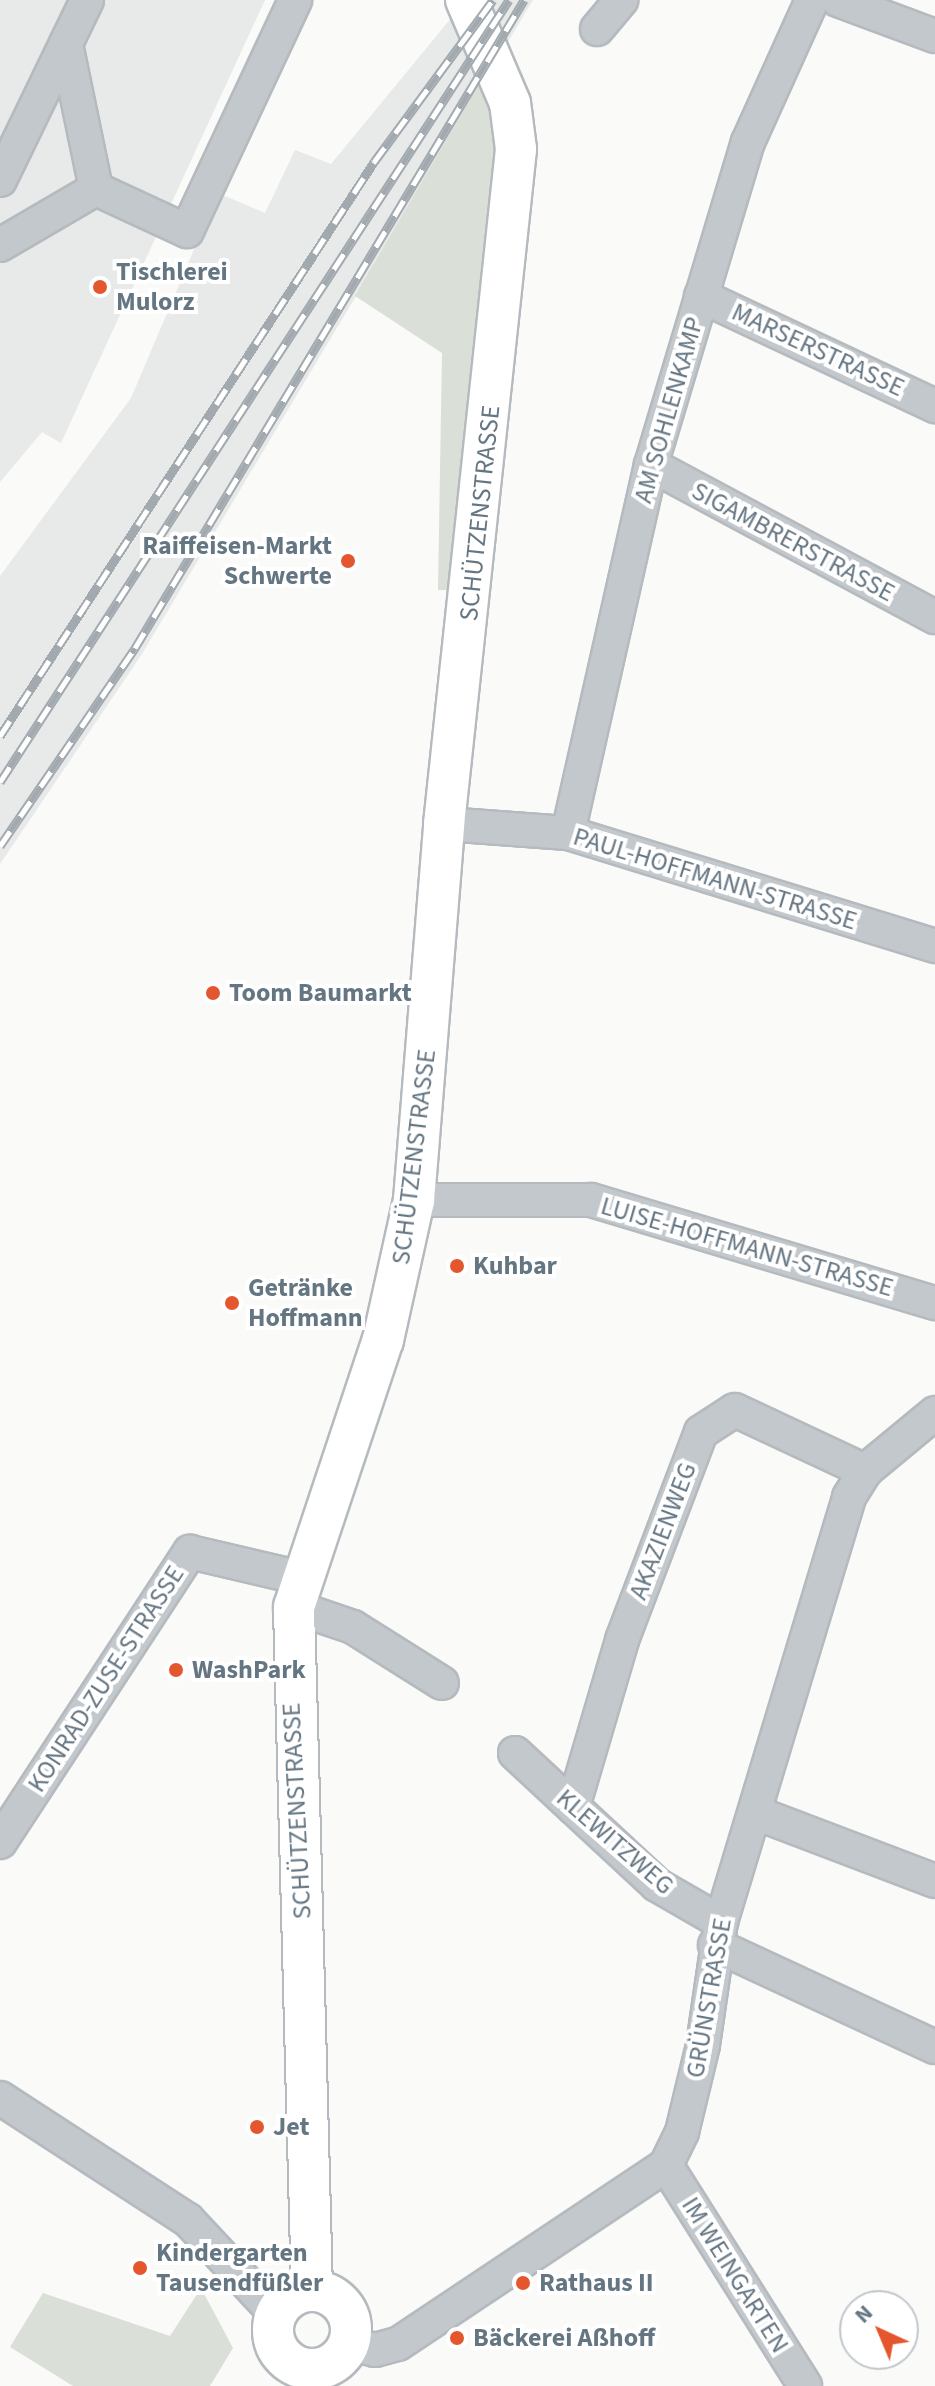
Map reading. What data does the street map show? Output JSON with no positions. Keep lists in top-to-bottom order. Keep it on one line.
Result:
{"streets":{"main road":["SCHÜTZENSTRASSE"],"street":["MARSERSTRASSE","AM SOHLENKAMP","SIGAMBRERSTRASSE","PAUL-HOFFMANN-STRASSE","LUISE-HOFFMANN-STRASSE","AKAZIENWEG","KONRAD-ZUSE-STRASSE","KLEWITZWEG","GRÜNSTRASSE","IM WEINGARTEN"]},"crossings":[["MARSERSTRASSE","AM SOHLENKAMP"],["AM SOHLENKAMP","SIGAMBRERSTRASSE"],["AM SOHLENKAMP","PAUL-HOFFMANN-STRASSE"],["SCHÜTZENSTRASSE","PAUL-HOFFMANN-STRASSE"],["SCHÜTZENSTRASSE","LUISE-HOFFMANN-STRASSE"],["SCHÜTZENSTRASSE","KONRAD-ZUSE-STRASSE"],["AKAZIENWEG","KLEWITZWEG"],["AKAZIENWEG","GRÜNSTRASSE"],["KLEWITZWEG","GRÜNSTRASSE"],["GRÜNSTRASSE","IM WEINGARTEN"]],"places":["Tischlerei Mulorz","Raiffeisen-Markt Schwerte","Toom Baumarkt","Kuhbar","Getränke Hoffmann","WashPark","Jet","Kindergarten Tausendfüßler","Rathaus II","Bäckerei Aßhoff"],"north":"top left"}
